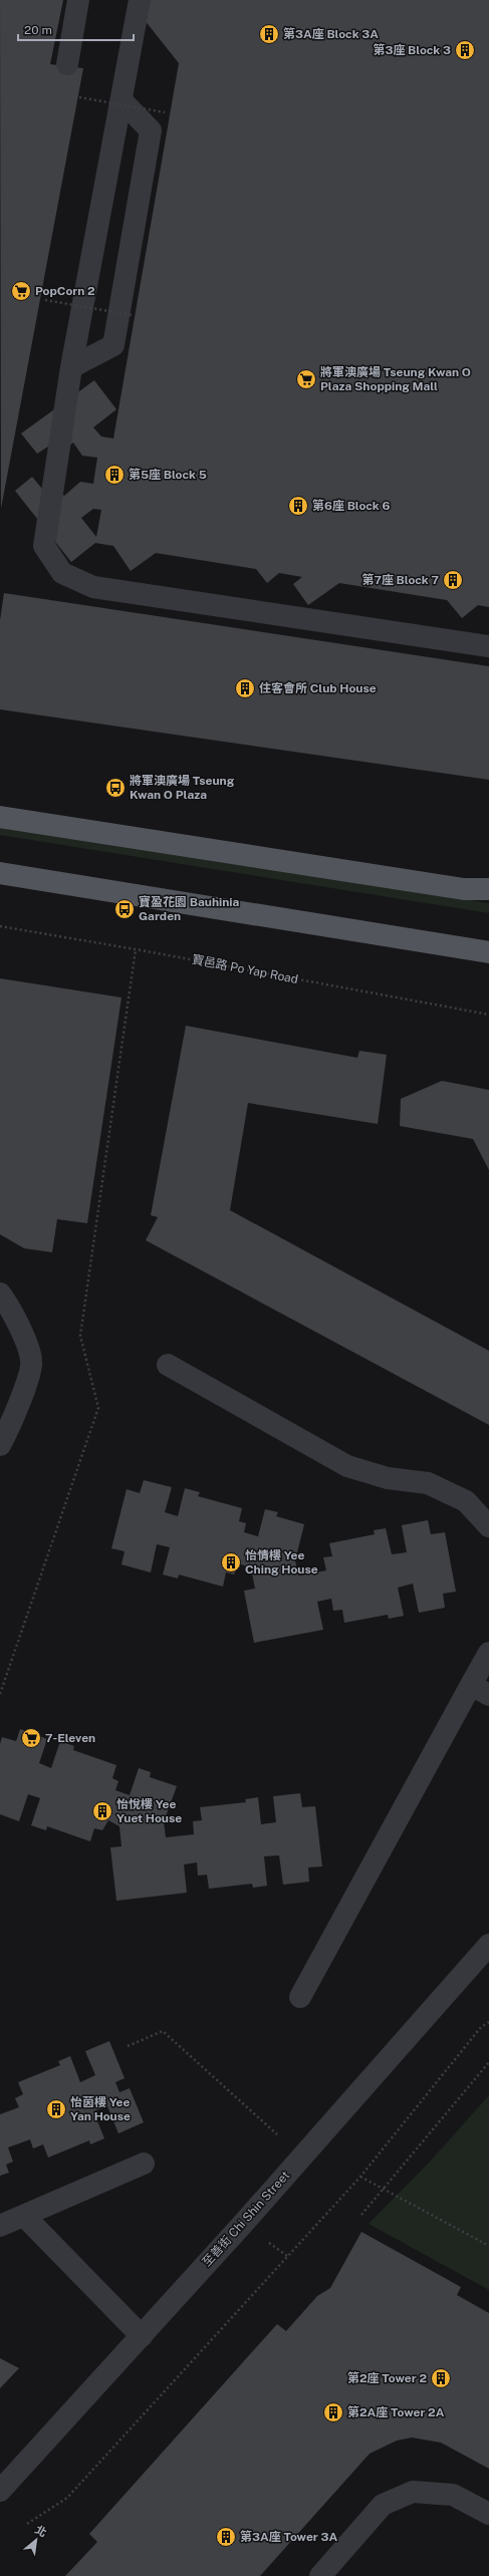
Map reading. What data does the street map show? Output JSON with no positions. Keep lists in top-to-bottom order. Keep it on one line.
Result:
{"streets":{"street":["至善街 Chi Shin Street"],"path":["寶邑路 Po Yap Road"]},"places":{"building":["第3A座 Block 3A","第3座 Block 3","第5座 Block 5","第6座 Block 6","第7座 Block 7","住客會所 Club House","怡情樓 Yee Ching House","怡悅樓 Yee Yuet House","怡茵樓 Yee Yan House","第2座 Tower 2","第2A座 Tower 2A","第3A座 Tower 3A"],"supermarket":["PopCorn 2","將軍澳廣場 Tseung Kwan O Plaza Shopping Mall","7-Eleven"],"bus stop":["將軍澳廣場 Tseung Kwan O Plaza","寶盈花園 Bauhinia Garden"]},"scale_bar":"20 m","north":"top right"}
